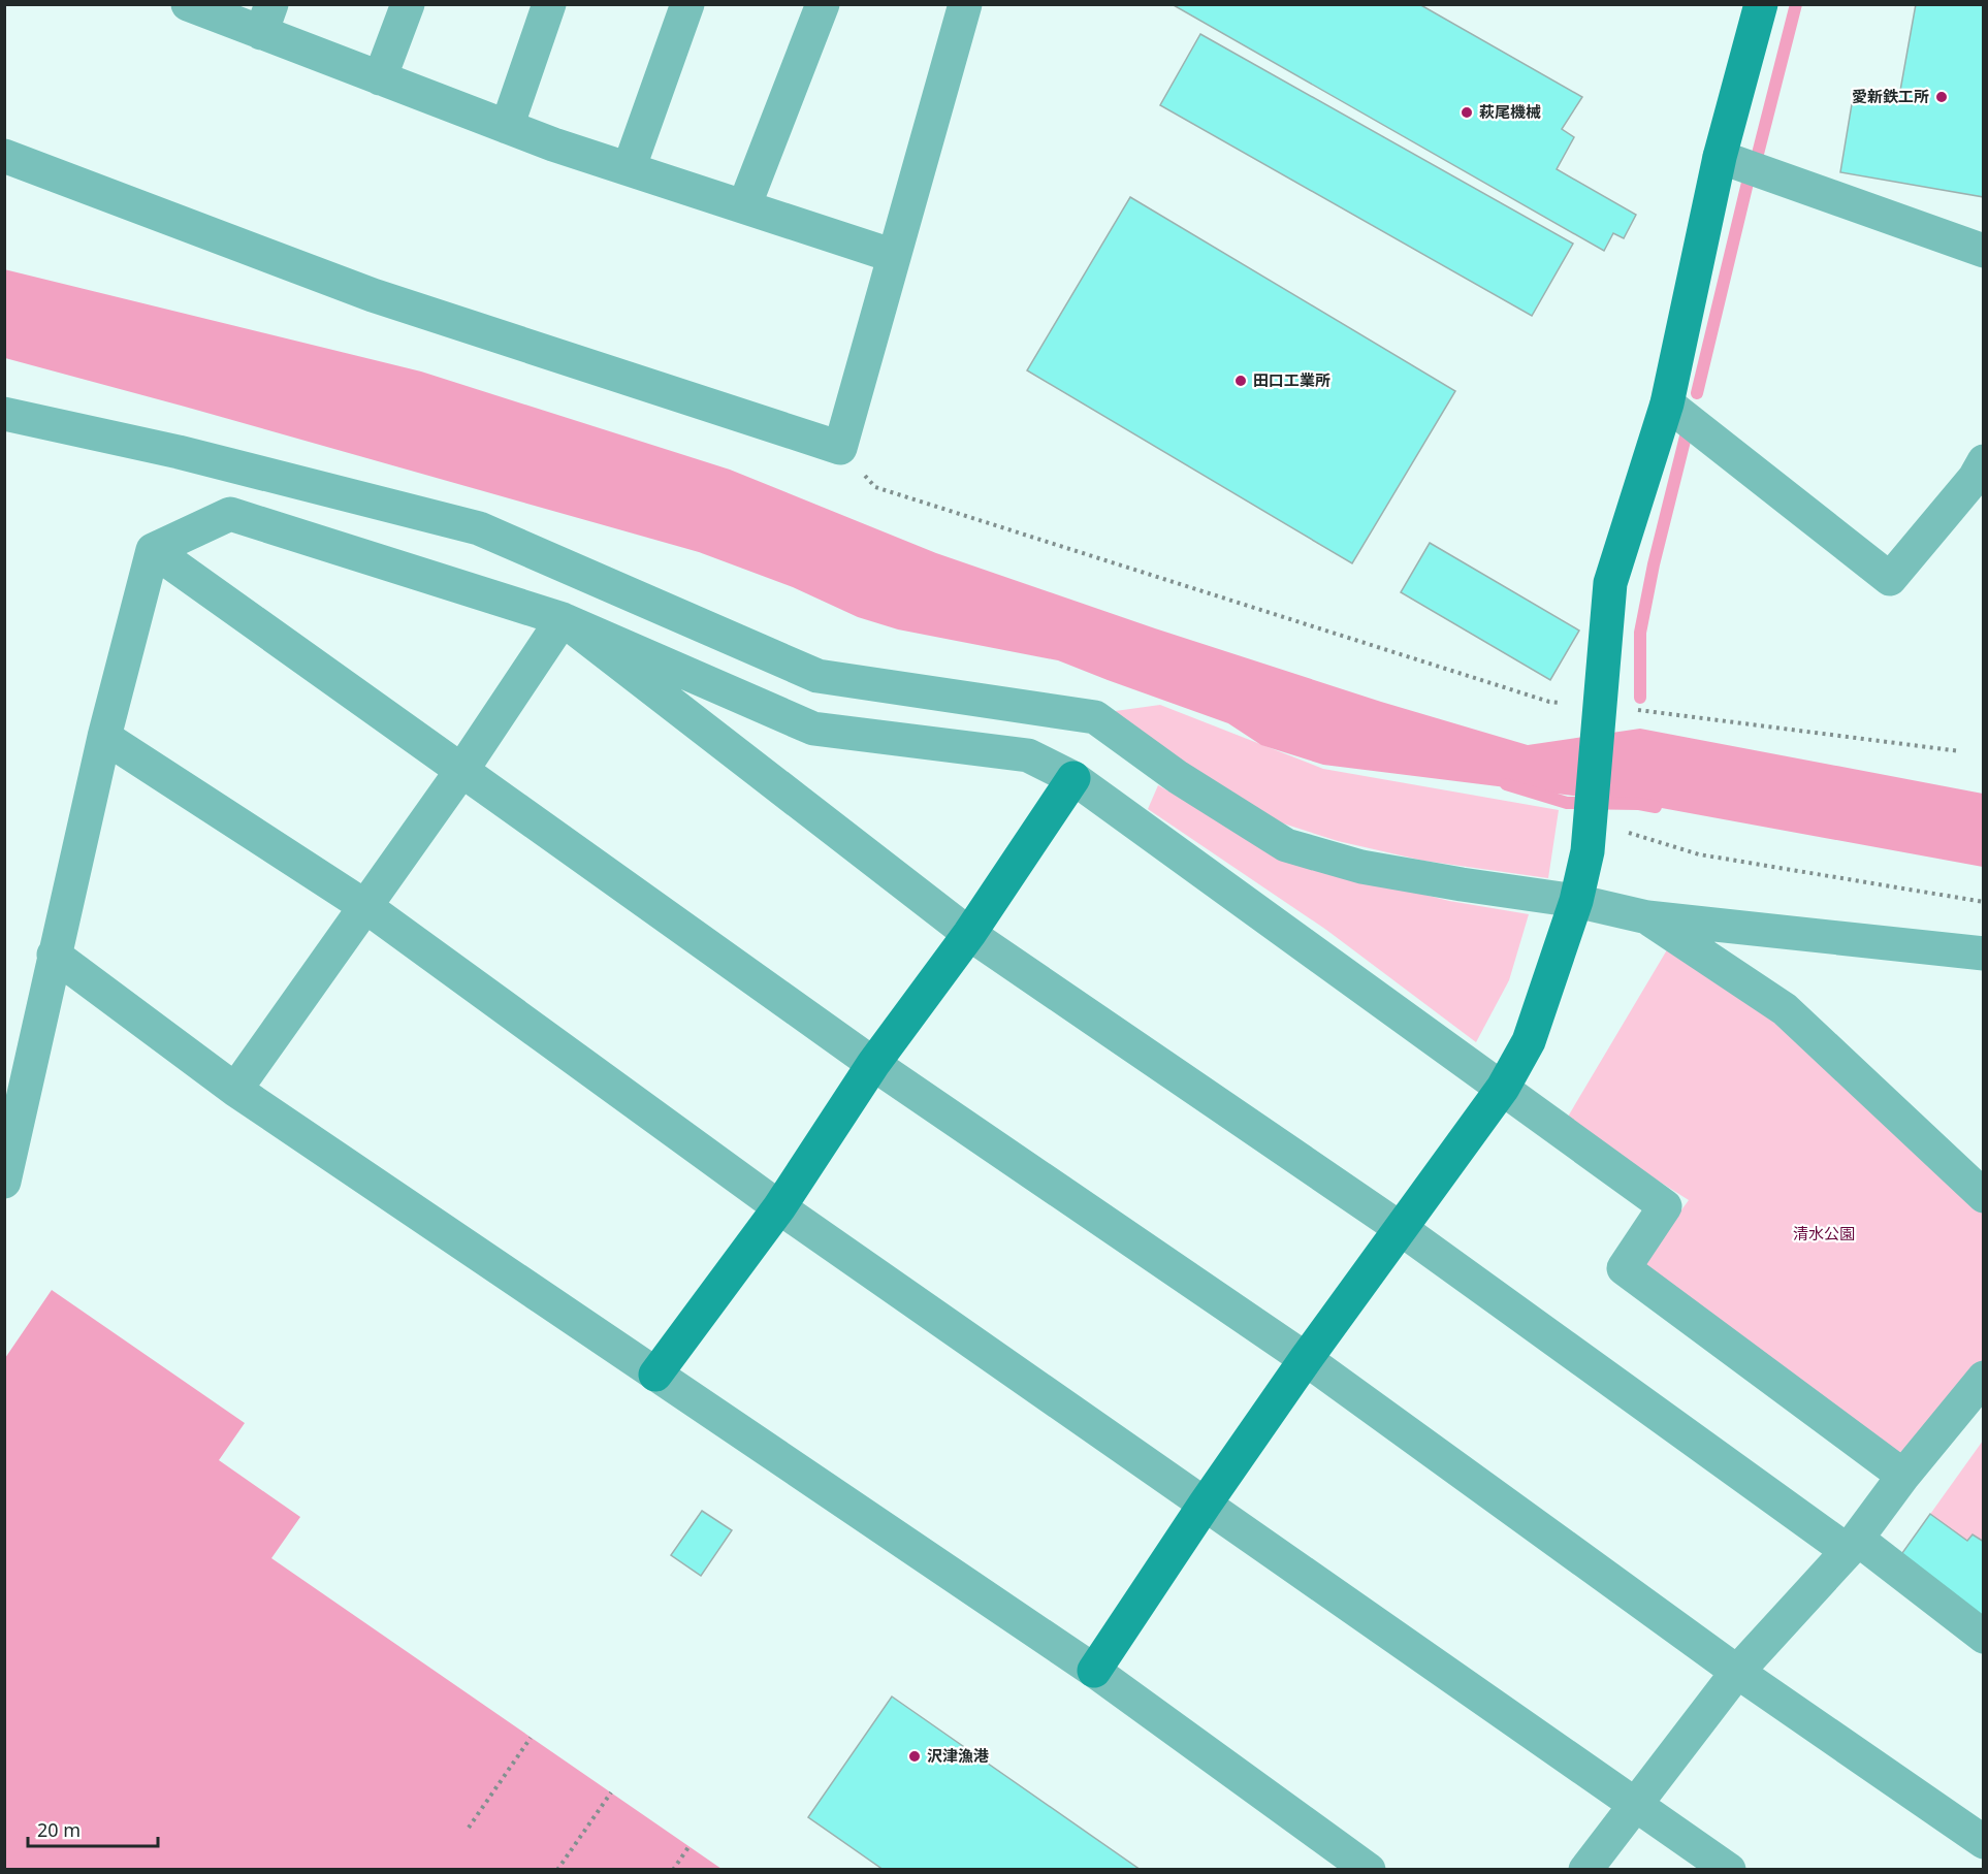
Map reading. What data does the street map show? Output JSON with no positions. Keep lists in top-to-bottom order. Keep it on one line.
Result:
{"parks":["清水公園"],"places":["愛新鉄工所","萩尾機械","田口工業所","沢津漁港"],"scale_bar":"20 m"}
